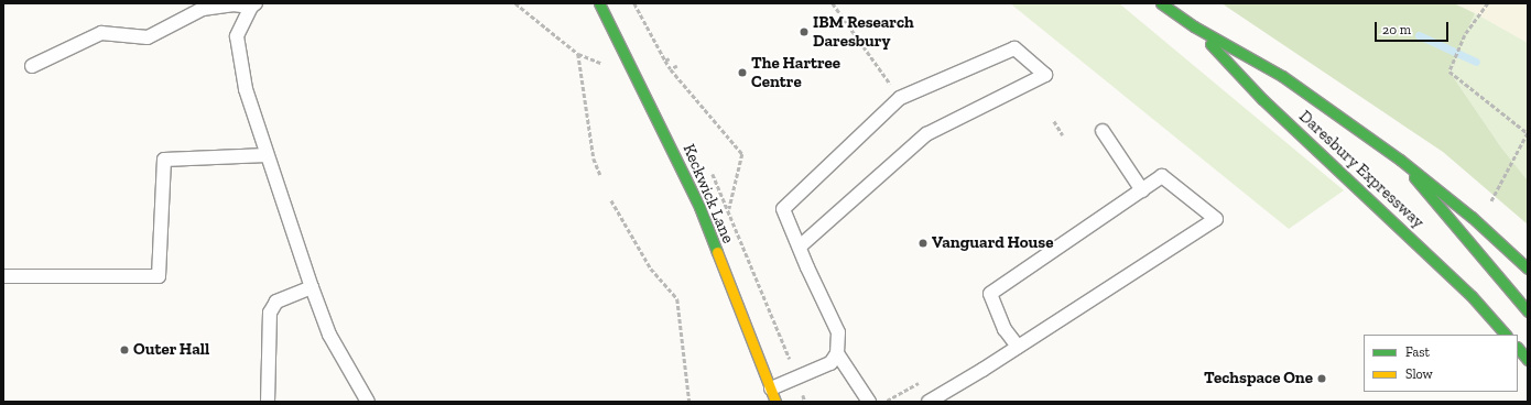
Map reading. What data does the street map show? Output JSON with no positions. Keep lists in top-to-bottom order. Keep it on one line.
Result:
{"streets":{"main road":["Daresbury Expressway","Keckwick Lane"]},"places":["IBM Research Daresbury","The Hartree Centre","Vanguard House","Outer Hall","Techspace One"],"legend":["Fast","Slow"],"scale_bar":"20 m"}
